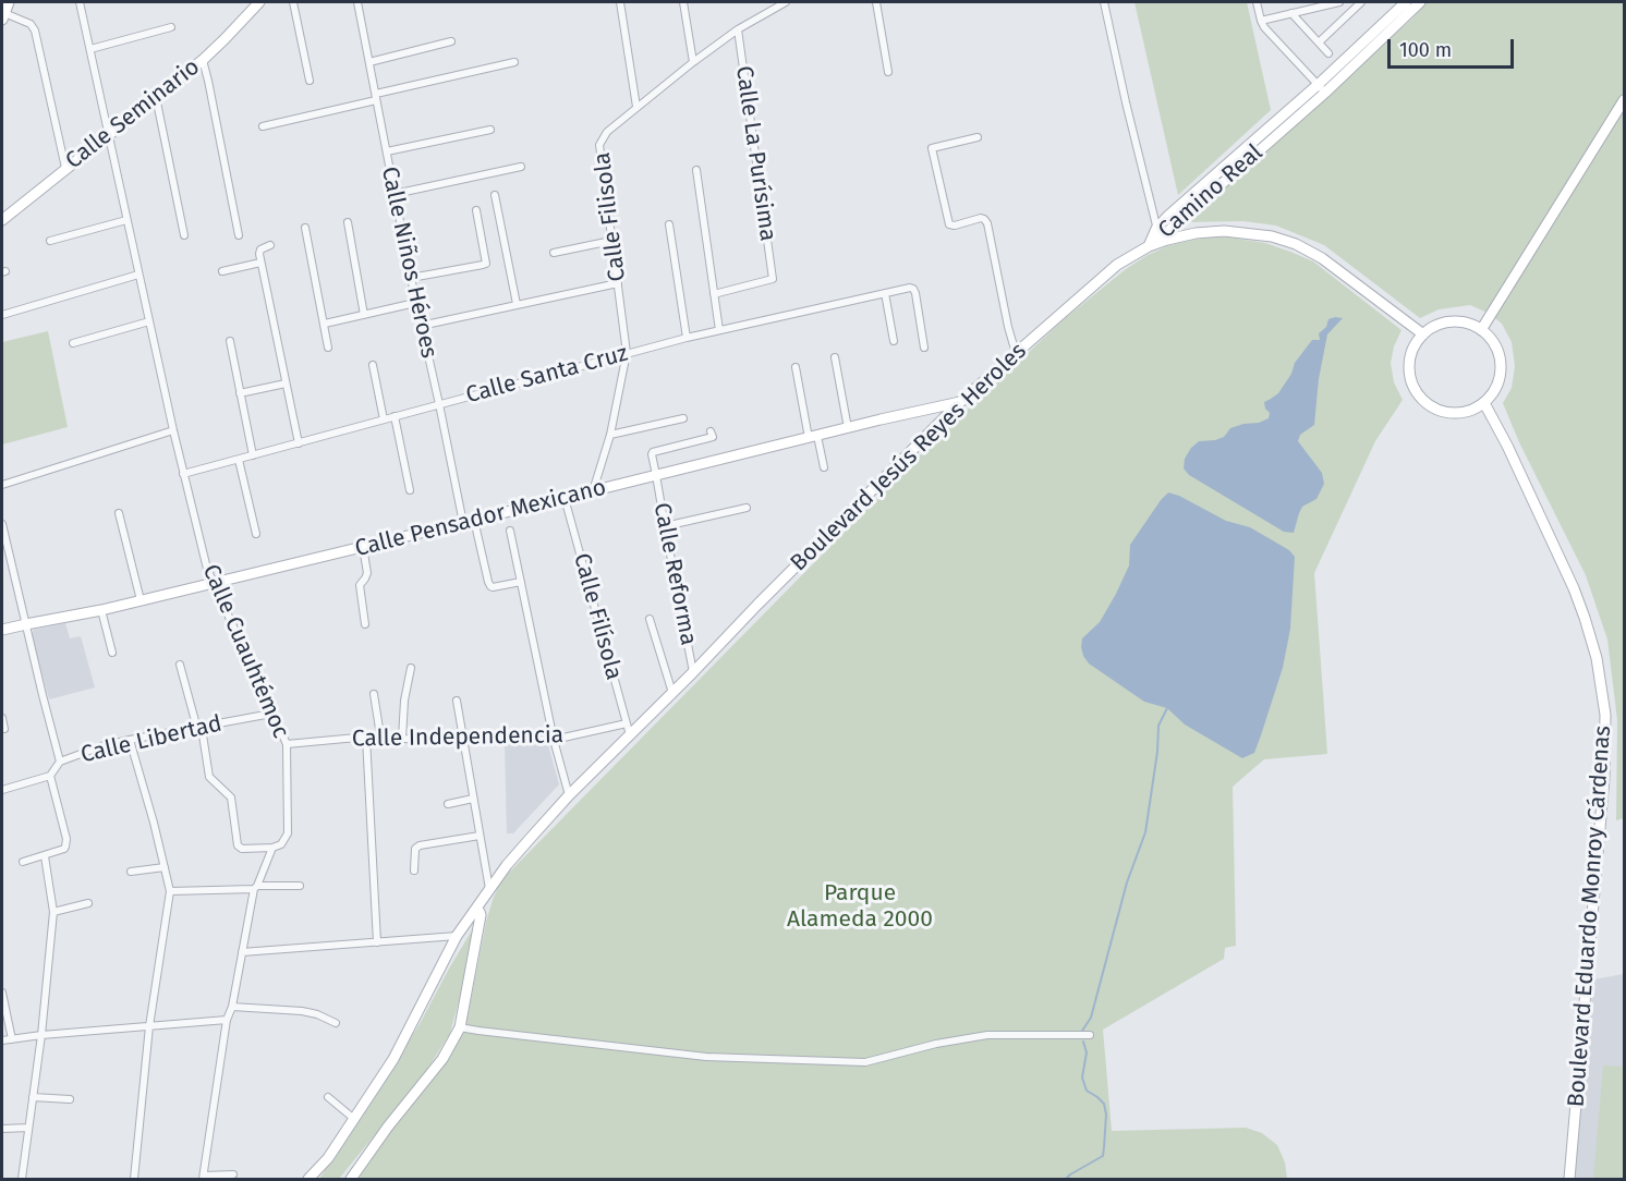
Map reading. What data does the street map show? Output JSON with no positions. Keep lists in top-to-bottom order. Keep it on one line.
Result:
{"streets":{"main road":["Calle Seminario","Camino Real","Boulevard Jesús Reyes Heroles","Calle Pensador Mexicano","Boulevard Eduardo Monroy Cárdenas"],"street":["Calle La Purísima","Calle Filisola","Calle Niños Héroes","Calle Santa Cruz","Calle Reforma","Calle Filísola","Calle Cuauhtémoc","Calle Independencia","Calle Libertad"]},"crossings":[["Calle Seminario","Calle Cuauhtémoc"],["Calle La Purísima","Calle Filisola"],["Camino Real","Boulevard Jesús Reyes Heroles"],["Calle Filisola","Calle Santa Cruz"],["Calle Filisola","Calle Pensador Mexicano"],["Calle Niños Héroes","Calle Santa Cruz"],["Calle Niños Héroes","Calle Pensador Mexicano"],["Calle Santa Cruz","Calle Cuauhtémoc"],["Boulevard Jesús Reyes Heroles","Calle Pensador Mexicano"],["Boulevard Jesús Reyes Heroles","Calle Reforma"],["Boulevard Jesús Reyes Heroles","Calle Filísola"],["Boulevard Jesús Reyes Heroles","Boulevard Eduardo Monroy Cárdenas"],["Calle Pensador Mexicano","Calle Reforma"],["Calle Pensador Mexicano","Calle Filísola"],["Calle Pensador Mexicano","Calle Cuauhtémoc"],["Calle Filísola","Calle Independencia"],["Calle Cuauhtémoc","Calle Independencia"],["Calle Cuauhtémoc","Calle Libertad"]],"parks":["Parque Alameda 2000"],"scale_bar":"100 m"}
